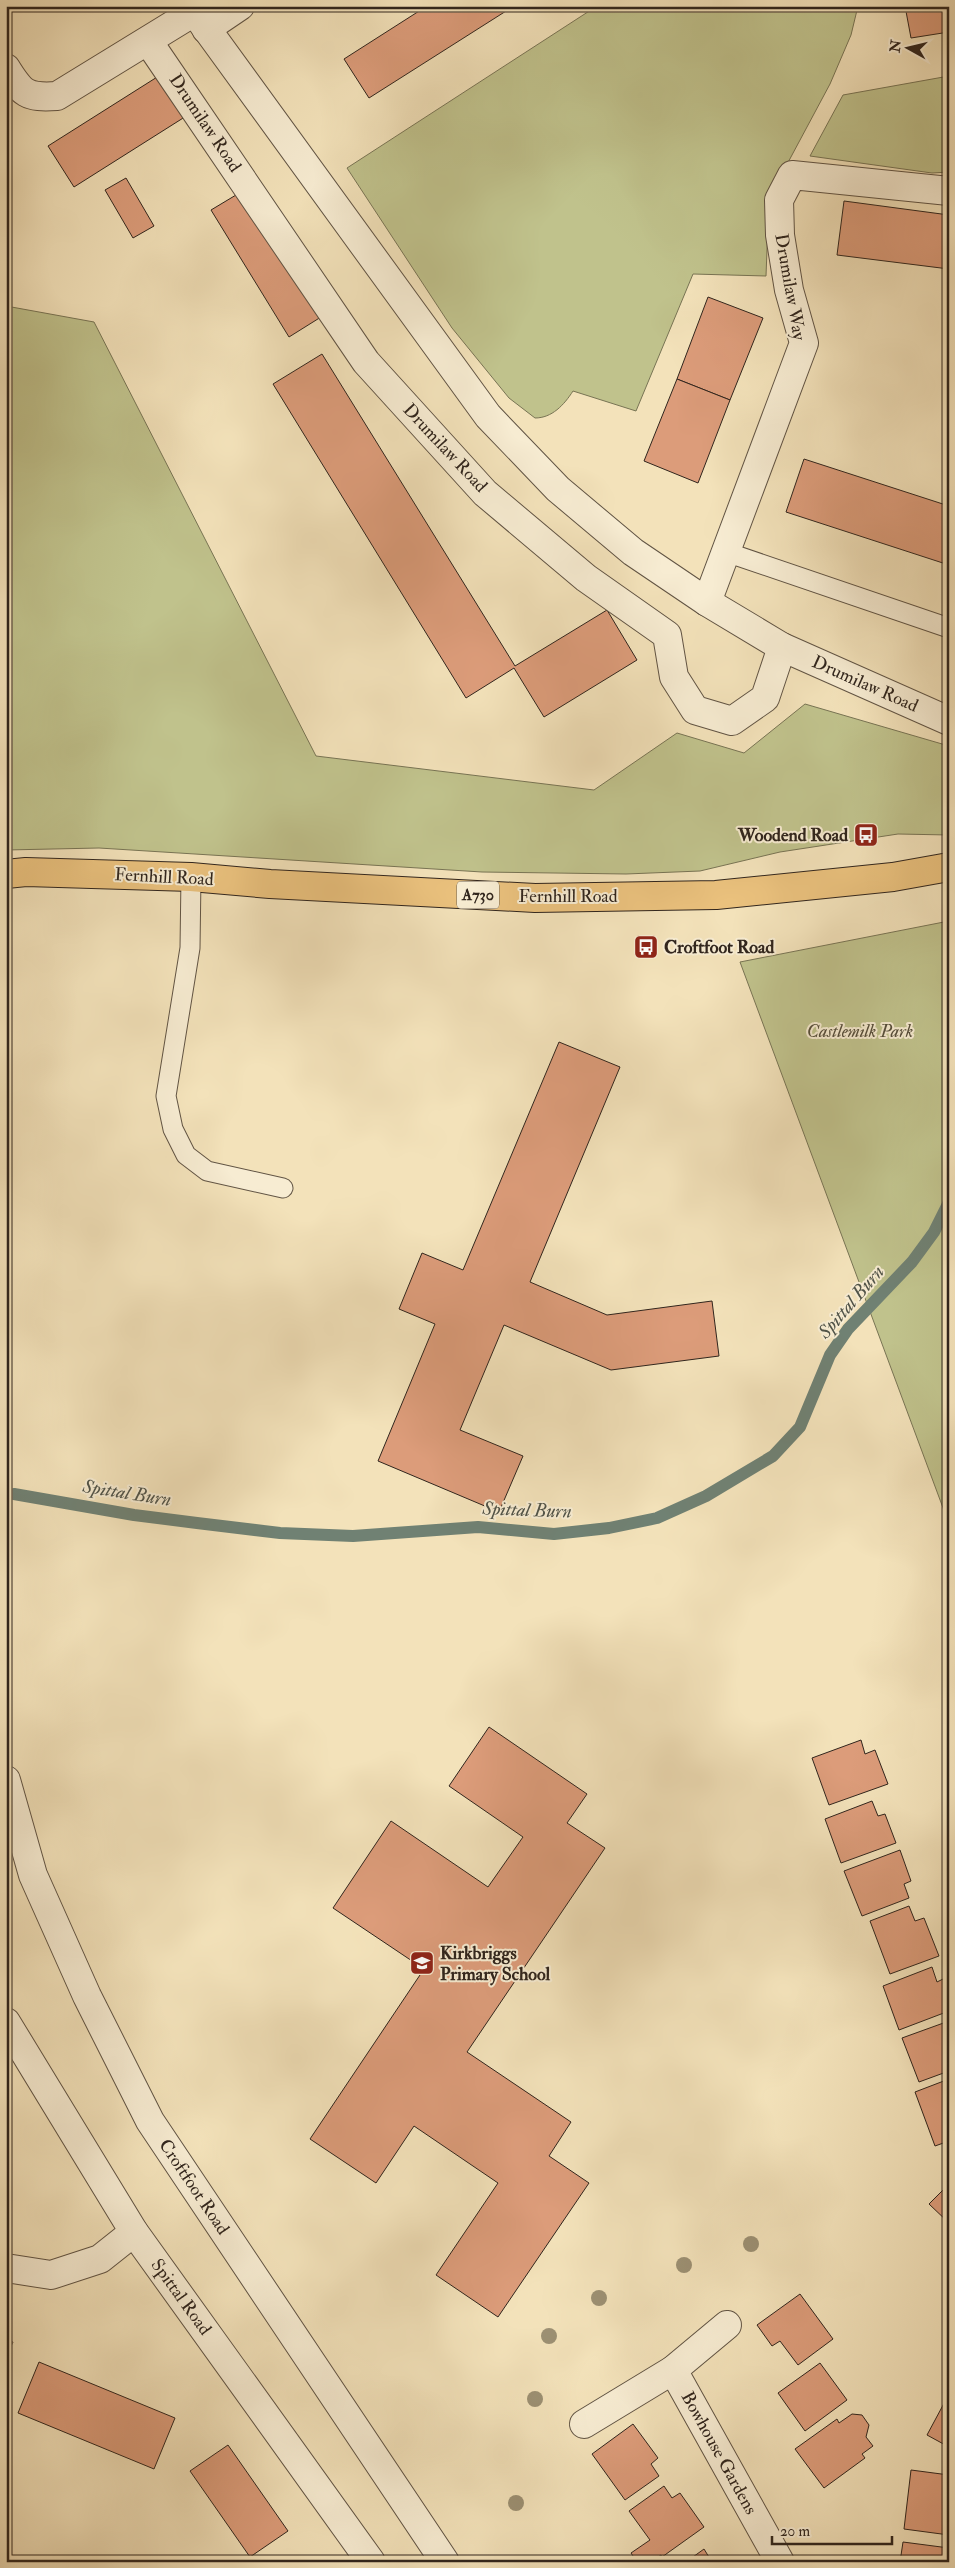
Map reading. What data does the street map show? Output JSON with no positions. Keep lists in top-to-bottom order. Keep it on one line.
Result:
{"streets":{"main road":["Fernhill Road","A730"],"street":["Drumilaw Road","Drumilaw Way","Croftfoot Road","Spittal Road","Bowhouse Gardens"]},"crossings":[["Drumilaw Road","Drumilaw Way"]],"water":["Spittal Burn"],"parks":["Castlemilk Park"],"places":{"bus stop":["Woodend Road","Croftfoot Road"],"school or university":["Kirkbriggs Primary School"]},"scale_bar":"20 m","north":"left"}
